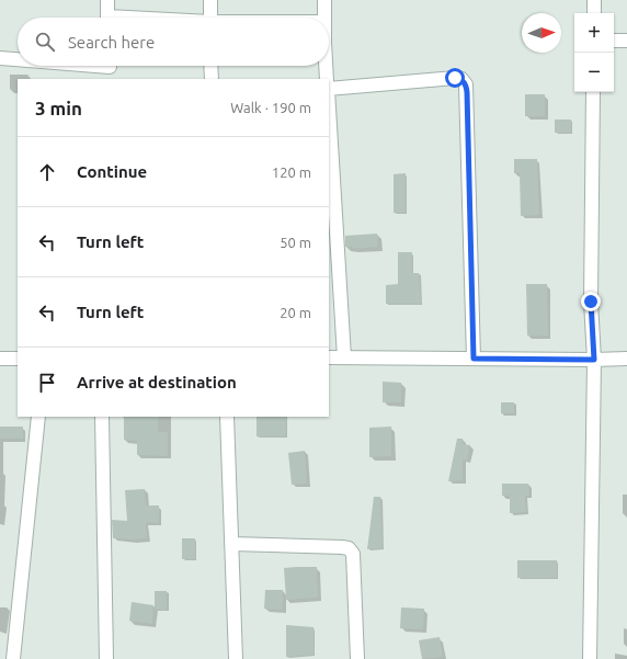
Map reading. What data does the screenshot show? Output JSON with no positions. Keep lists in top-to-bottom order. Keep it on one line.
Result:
{"north":"right","page":{"map_buttons":["+","−"],"search":"Search here","heading":["3 min","Walk · 190 m"],"list":[["Continue","120 m"],["Turn left","50 m"],["Turn left","20 m"],"Arrive at destination"]}}
